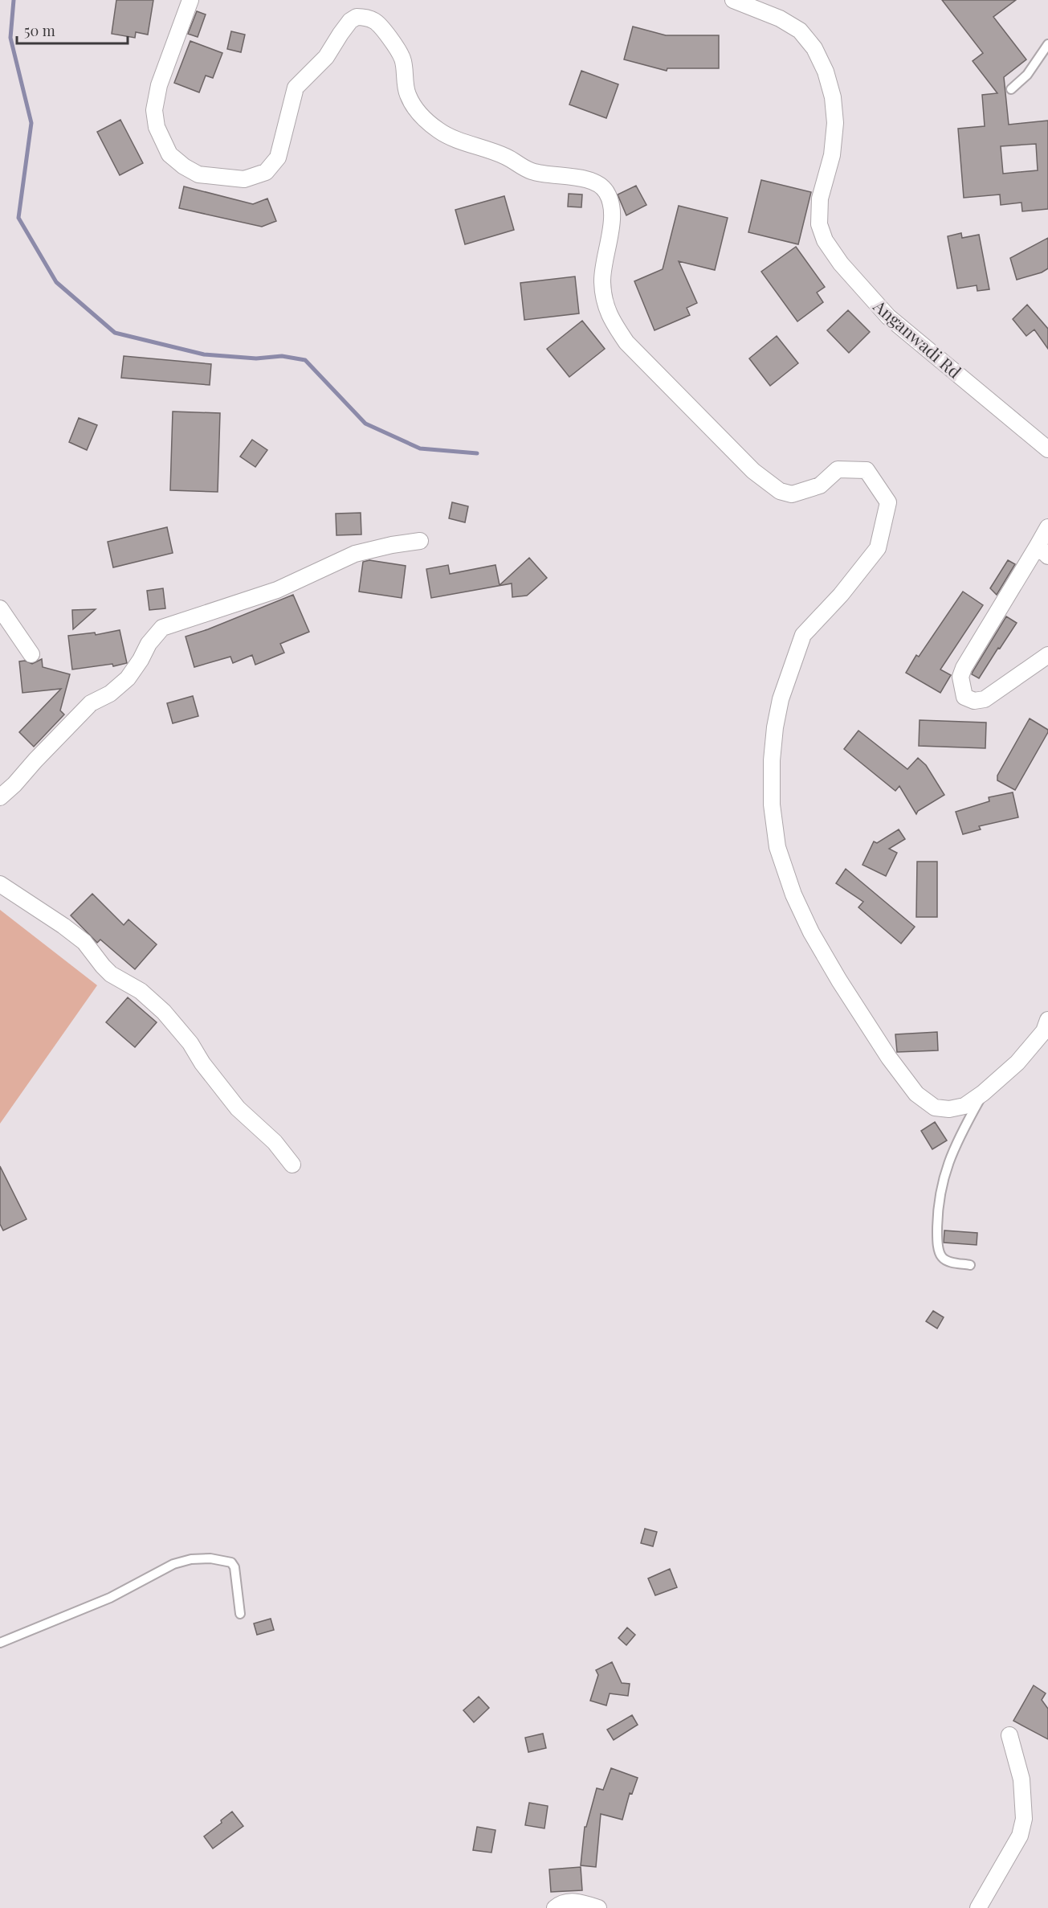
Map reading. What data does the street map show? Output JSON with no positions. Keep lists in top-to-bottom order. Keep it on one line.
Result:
{"streets":{"street":["Anganwadi Rd"]},"scale_bar":"50 m"}
